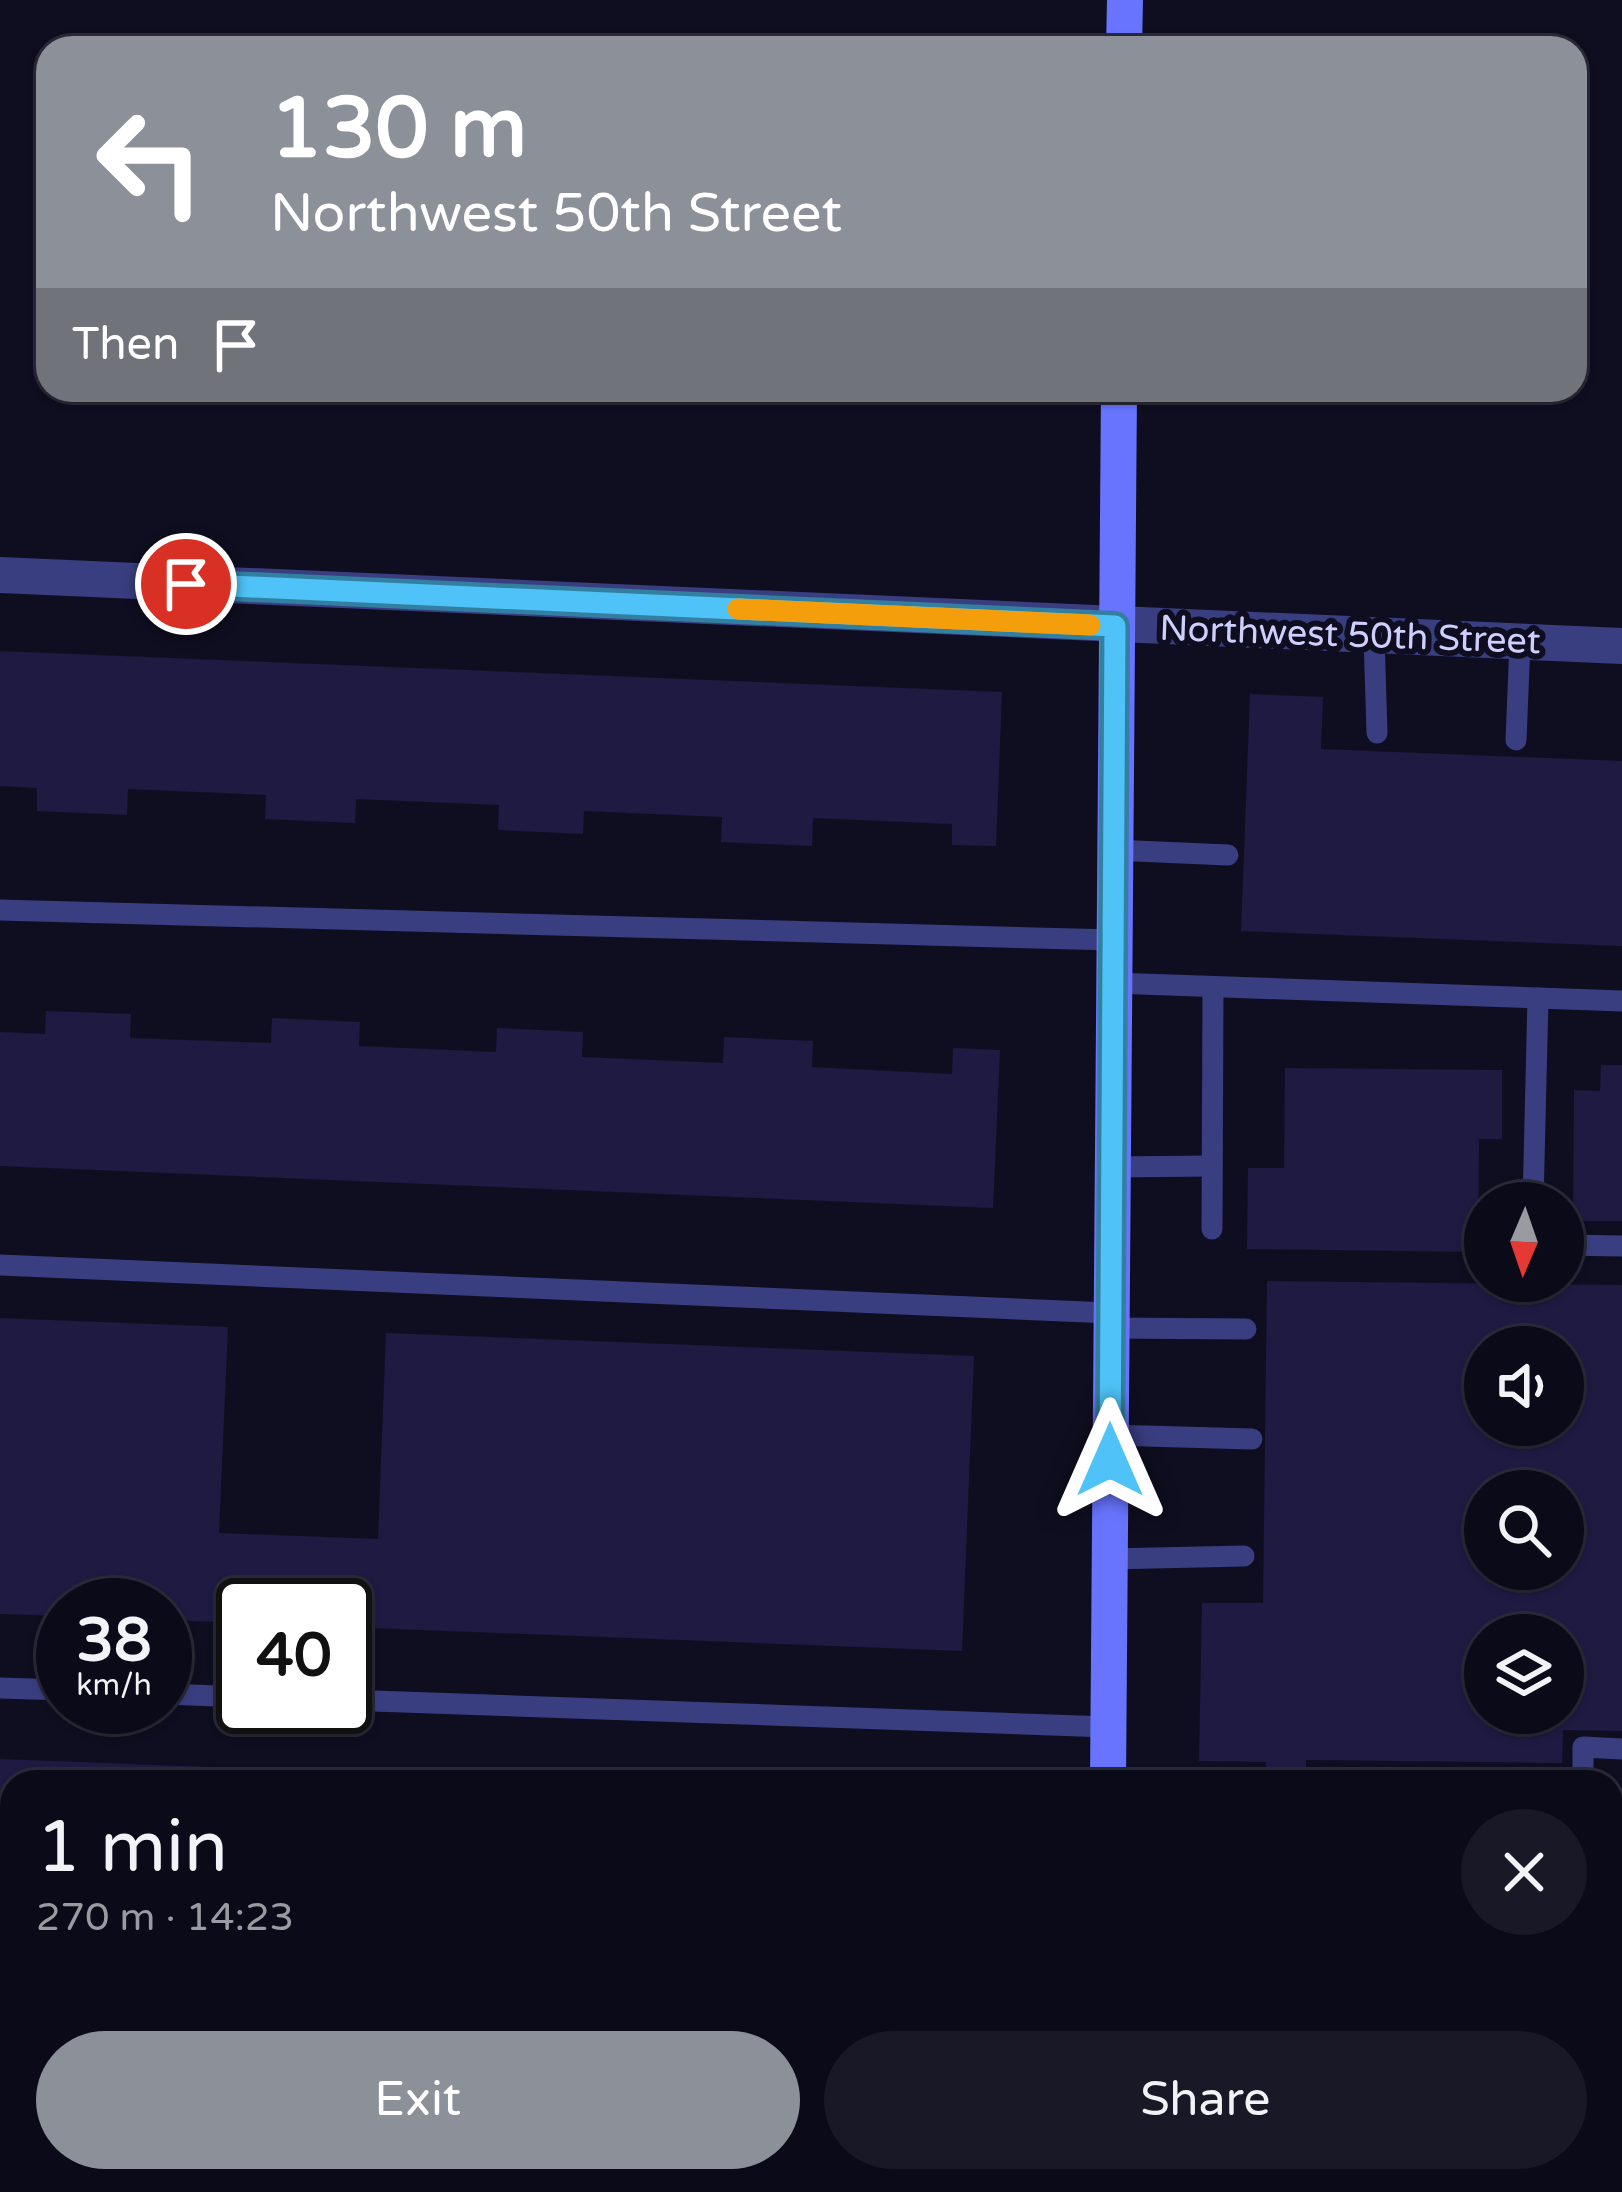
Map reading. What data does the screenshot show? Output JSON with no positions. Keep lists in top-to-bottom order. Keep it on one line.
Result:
{"streets":{"street":["Northwest 50th Street"]},"north":"bottom","page":{"turn":["130 m","Northwest 50th Street"],"then":"Then","speed":"38 km/h","limit":"40","heading":["1 min","270 m · 14:23"],"buttons":["Exit","Share"]}}
